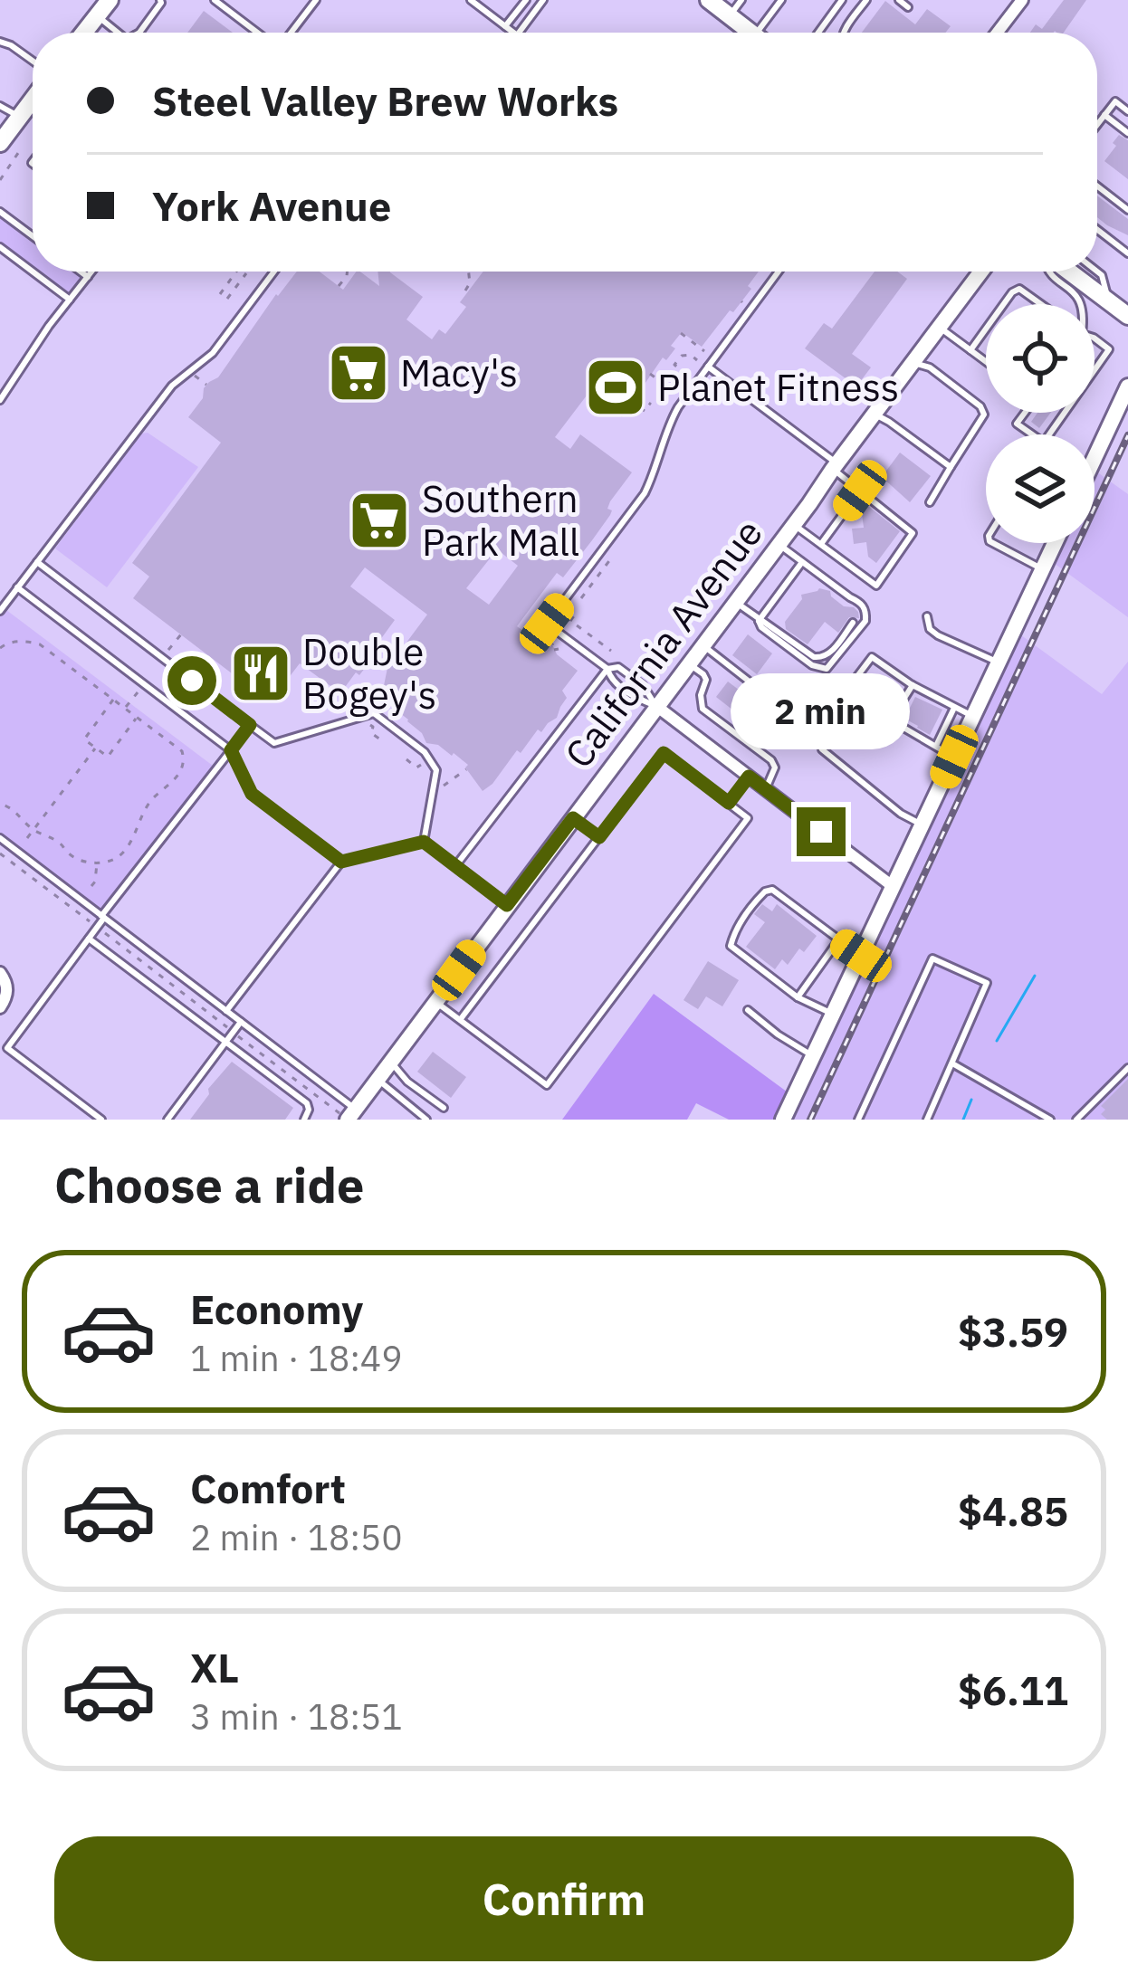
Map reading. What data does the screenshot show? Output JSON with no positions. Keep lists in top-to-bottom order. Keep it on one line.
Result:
{"streets":{"street":["California Avenue"]},"places":{"supermarket":["Macy's","Southern Park Mall"],"sports":["Planet Fitness"],"restaurant":["Double Bogey's"]},"page":{"banner":["Steel Valley Brew Works","York Avenue"],"bubble":"2 min","heading":"Choose a ride","list":[{"name":"Economy","note":"1 min · 18:49","value":"$3.59"},{"name":"Comfort","note":"2 min · 18:50","value":"$4.85"},{"name":"XL","note":"3 min · 18:51","value":"$6.11"}],"buttons":"Confirm"}}
